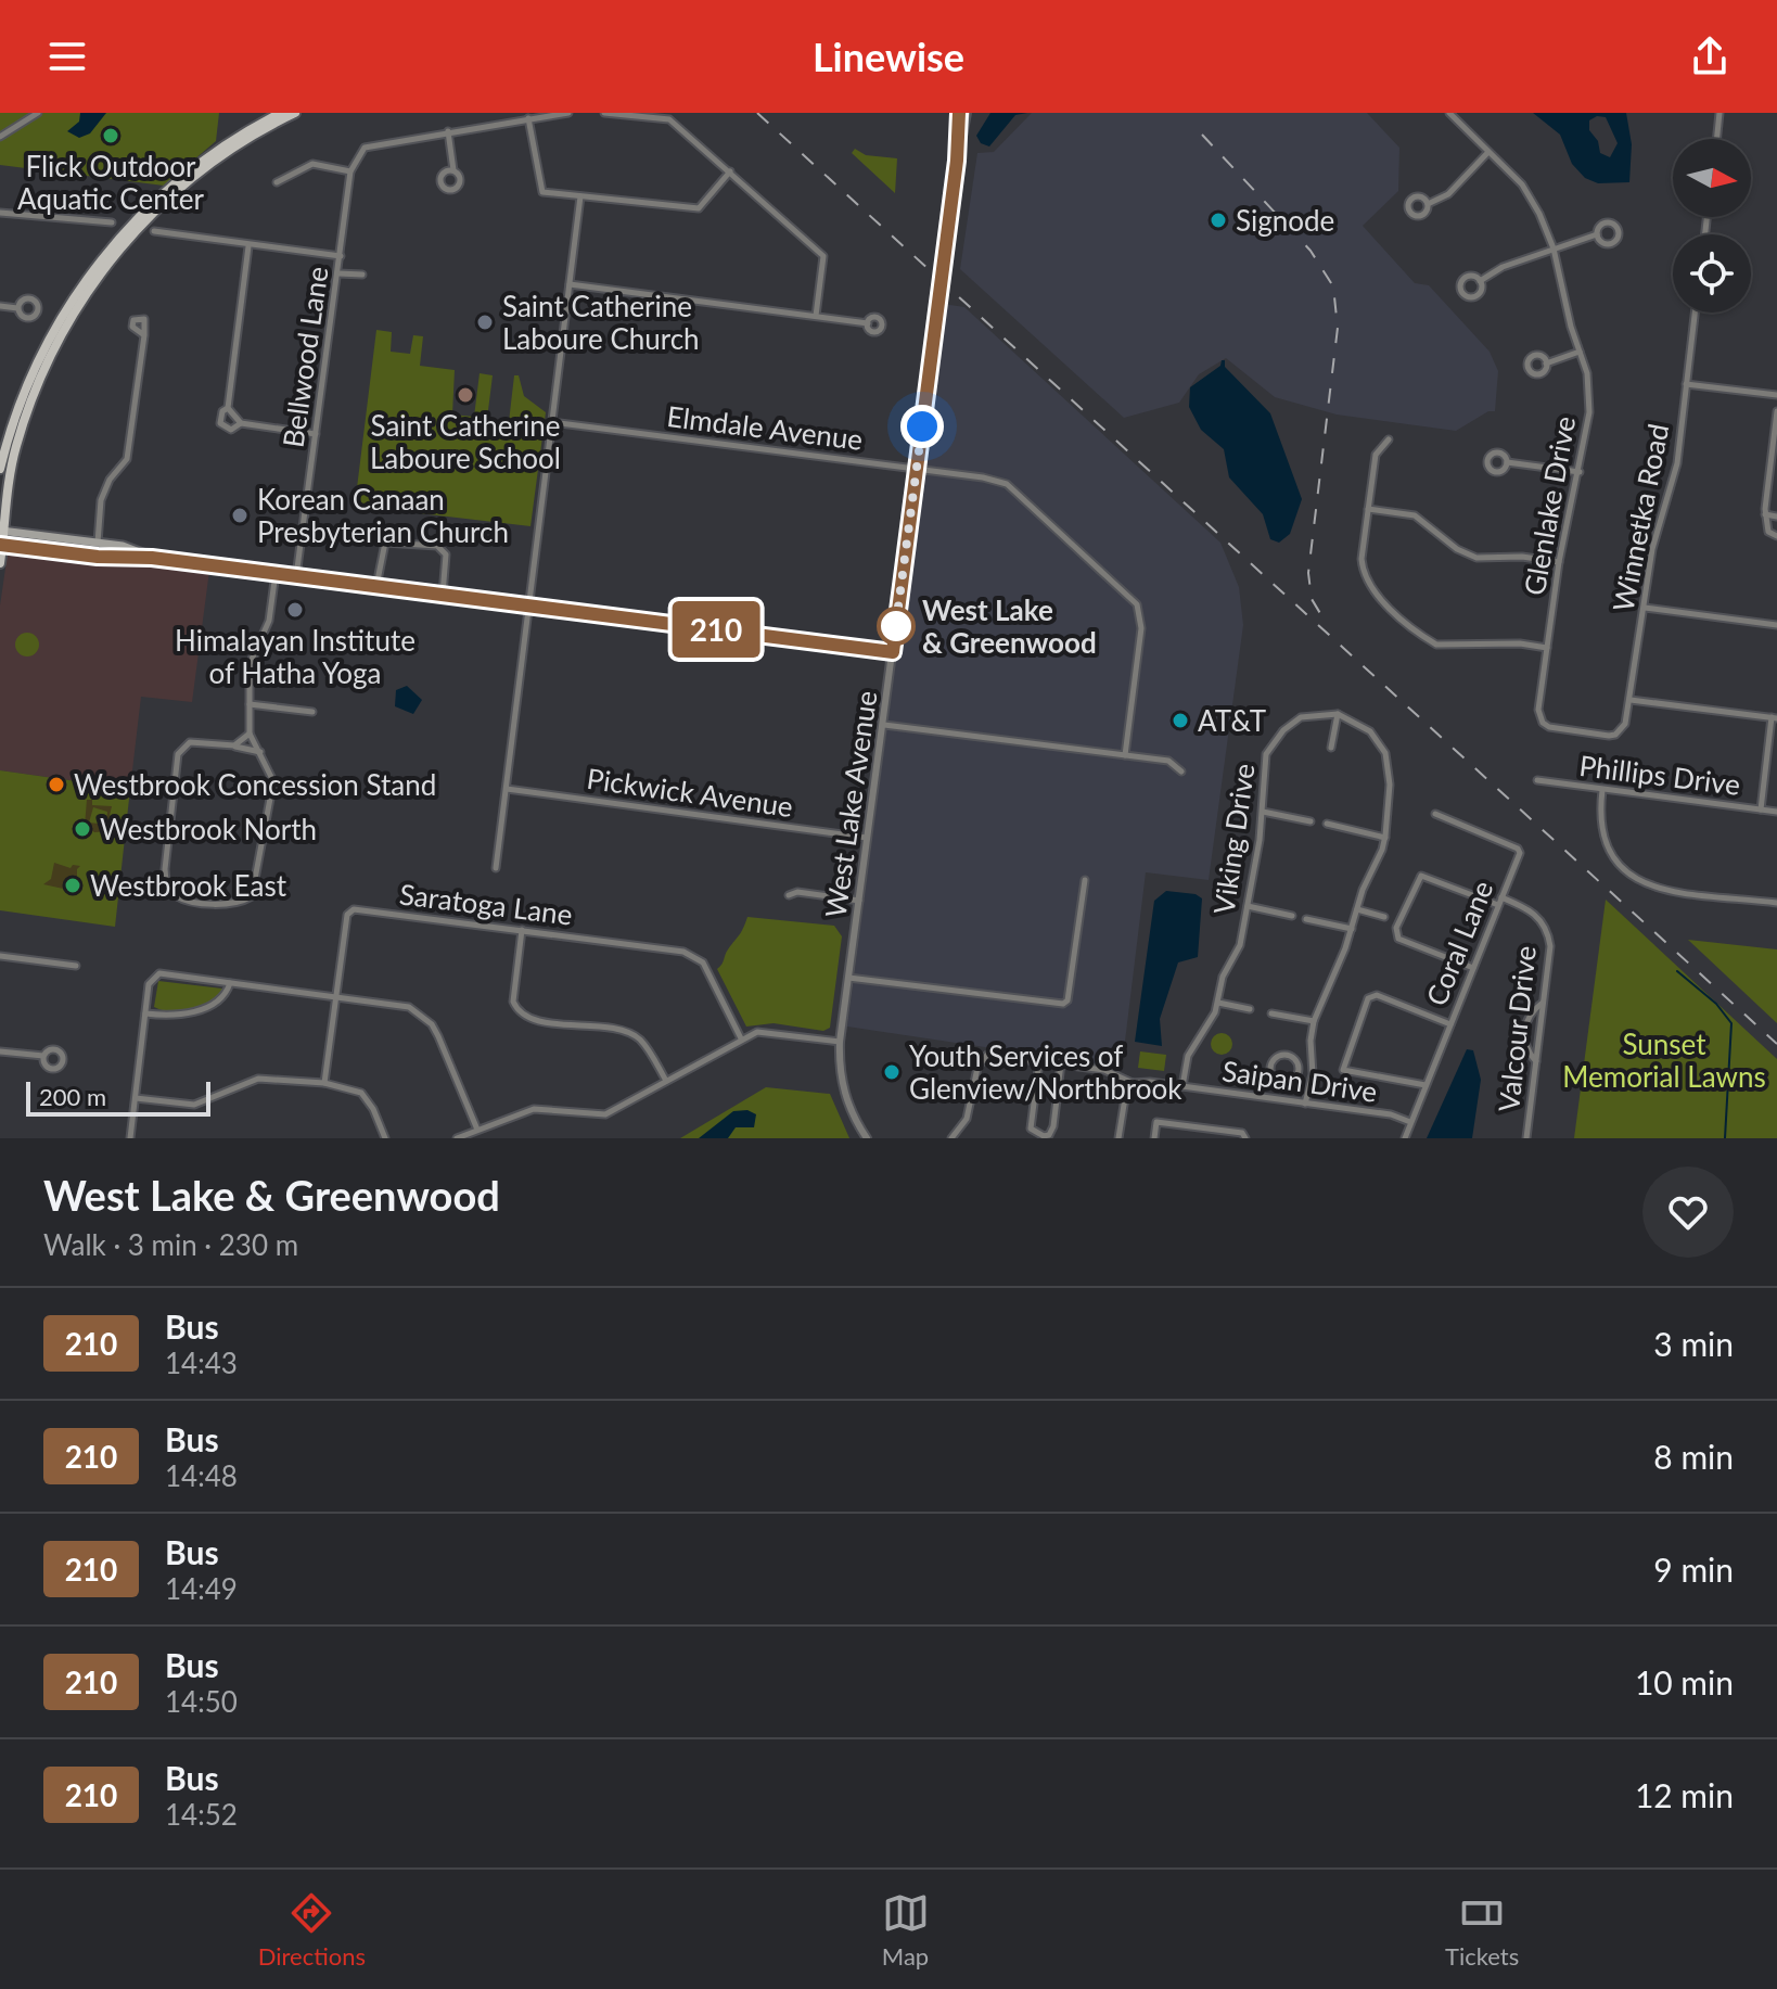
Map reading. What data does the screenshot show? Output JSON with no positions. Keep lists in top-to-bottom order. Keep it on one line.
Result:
{"streets":{"street":["Bellwood Lane","Elmdale Avenue","Glenlake Drive","Winnetka Road","Phillips Drive","Pickwick Avenue","West Lake Avenue","Viking Drive","Saratoga Lane","Coral Lane","Valcour Drive","Saipan Drive"]},"crossings":[["Elmdale Avenue","West Lake Avenue"],["Glenlake Drive","Winnetka Road"],["Pickwick Avenue","West Lake Avenue"],["Viking Drive","Saipan Drive"],["Coral Lane","Valcour Drive"],["Coral Lane","Saipan Drive"]],"parks":["Sunset Memorial Lawns"],"places":["Flick Outdoor Aquatic Center","Signode","Saint Catherine Laboure Church","Saint Catherine Laboure School","Korean Canaan Presbyterian Church","Himalayan Institute of Hatha Yoga","West Lake & Greenwood","AT&T","Westbrook Concession Stand","Westbrook North","Westbrook East","Youth Services of Glenview/Northbrook"],"lines":["bus line 210"],"scale_bar":"200 m","north":"right","page":{"header":"Linewise","on_map":"210","scale":"200 m","heading":["West Lake & Greenwood","Walk · 3 min · 230 m"],"list":[{"mark":"210","name":"Bus","note":"14:43","value":"3 min"},{"mark":"210","name":"Bus","note":"14:48","value":"8 min"},{"mark":"210","name":"Bus","note":"14:49","value":"9 min"},{"mark":"210","name":"Bus","note":"14:50","value":"10 min"},{"mark":"210","name":"Bus","note":"14:52","value":"12 min"}],"tabs":["Directions","Map","Tickets"]}}
